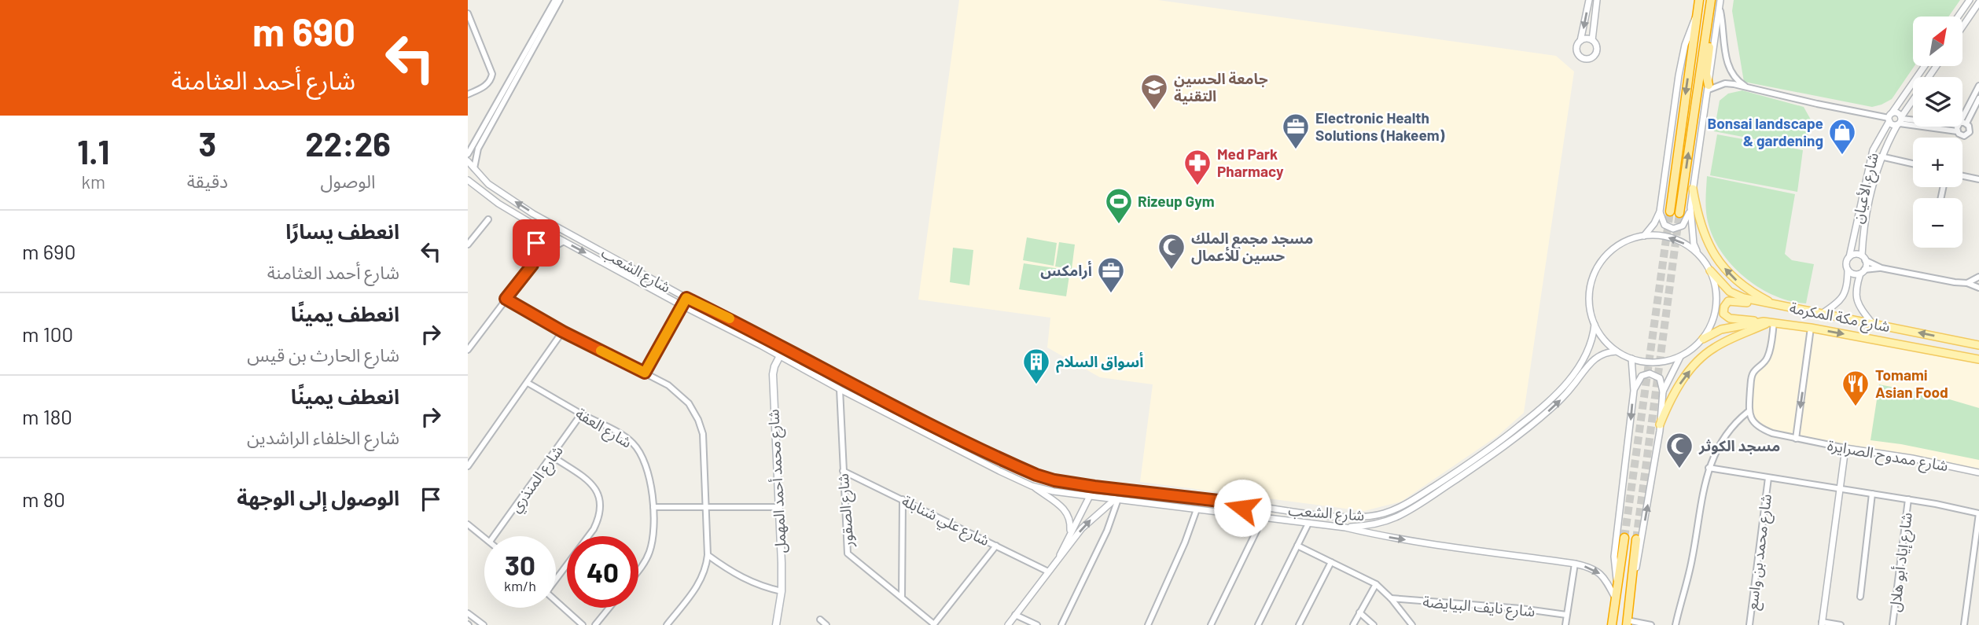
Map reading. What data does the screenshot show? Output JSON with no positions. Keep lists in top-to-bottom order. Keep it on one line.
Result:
{"streets":{"main road":["شارع مكة المكرمة","شارع محمد أحمد المهمل"],"street":["شارع الأعيان","شارع الشعب","شارع العفة","شارع ممدوح الصرايرة","شارع المنذري","شارع الصقور","شارع علي شنابلة","شارع محمد بن واسع","شارع إياد أبو هلال","شارع نايف البيايضة"]},"crossings":[["شارع الشعب","شارع مكة المكرمة"],["شارع الشعب","شارع محمد أحمد المهمل"],["شارع الشعب","شارع الصقور"],["شارع العفة","شارع المنذري"],["شارع الصقور","شارع علي شنابلة"]],"places":{"school or university":["جامعة الحسين التقنية"],"office":["Electronic Health Solutions (Hakeem)","أرامكس"],"shop":["Bonsai landscape & gardening"],"pharmacy":["Med Park Pharmacy"],"sports":["Rizeup Gym"],"mosque":["مسجد مجمع الملك حسين للأعمال","مسجد الكوثر"],"building":["أسواق السلام"],"restaurant":["Tomami Asian Food"]},"north":"top right","page":{"turn":["690 m","شارع أحمد العثامنة"],"map_buttons":["+","−"],"eta":["22:26","الوصول","3","دقيقة","1.1","km"],"list":[{"name":"انعطف يسارًا","note":"شارع أحمد العثامنة","value":"690 m"},{"name":"انعطف يمينًا","note":"شارع الحارث بن قيس","value":"100 m"},{"name":"انعطف يمينًا","note":"شارع الخلفاء الراشدين","value":"180 m"},{"name":"الوصول إلى الوجهة","value":"80 m"}],"speed":"30 km/h","limit":"40"}}
